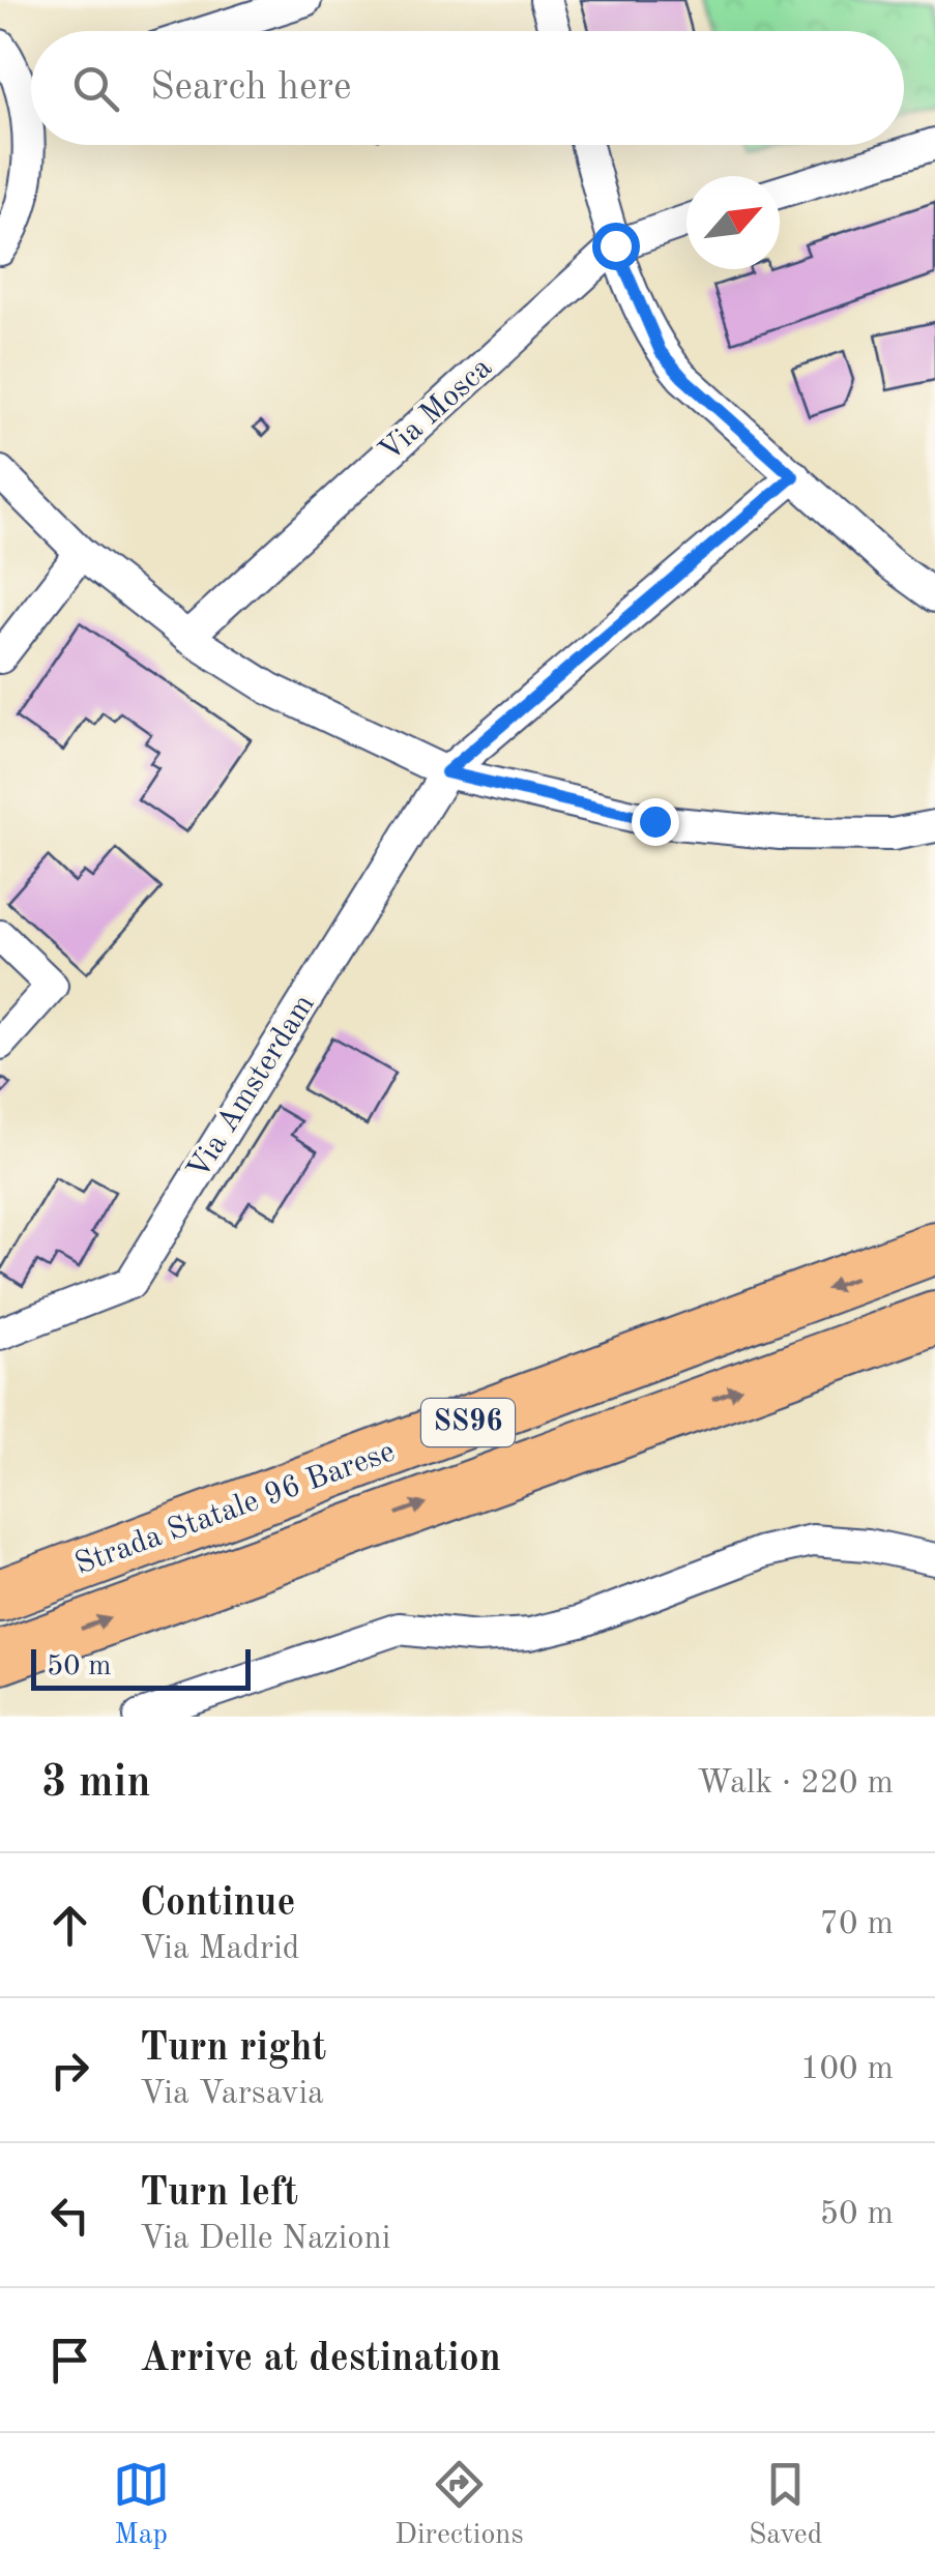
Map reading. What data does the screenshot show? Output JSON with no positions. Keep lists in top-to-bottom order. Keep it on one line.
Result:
{"streets":{"highway":["SS96","Strada Statale 96 Barese"],"street":["Via Mosca","Via Amsterdam"]},"scale_bar":"50 m","north":"top right","page":{"search":"Search here","scale":"50 m","heading":["3 min","Walk · 220 m"],"list":[["Continue","Via Madrid","70 m"],["Turn right","Via Varsavia","100 m"],["Turn left","Via Delle Nazioni","50 m"],"Arrive at destination"],"nav":["Map","Directions","Saved"]}}
